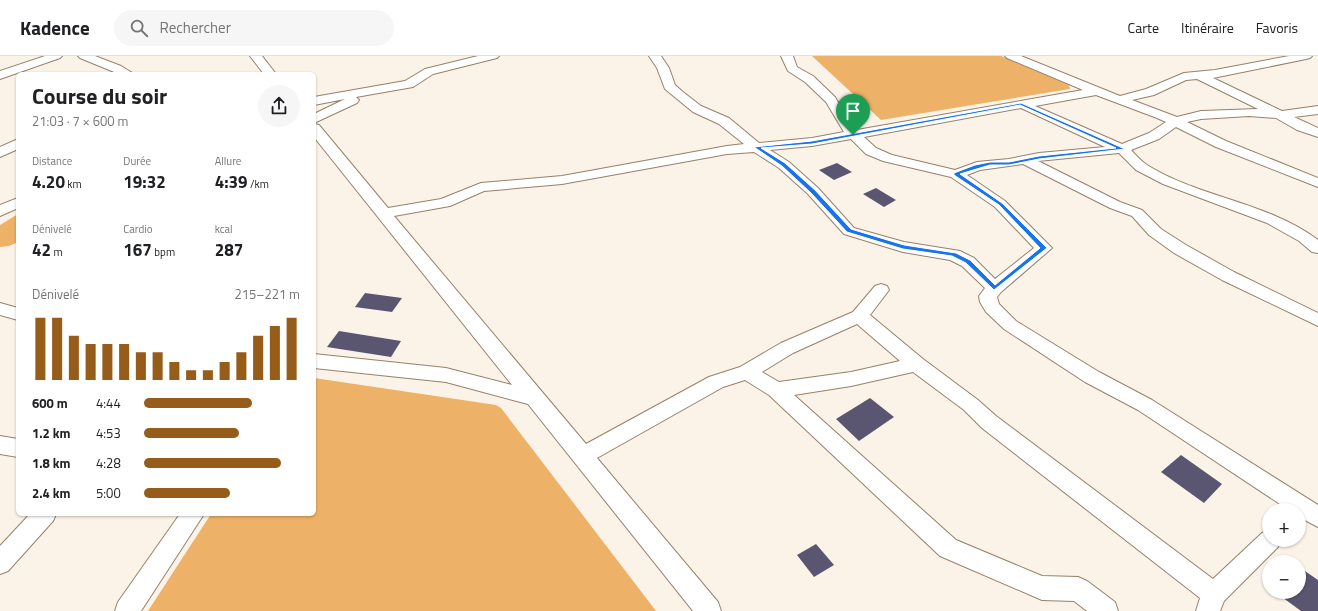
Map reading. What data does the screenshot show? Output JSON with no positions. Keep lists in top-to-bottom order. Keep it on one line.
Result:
{"page":{"header":"Kadence","search":"Rechercher","nav":["Carte","Itinéraire","Favoris"],"heading":["Course du soir","21:03 · 7 × 600 m"],"stats":[["Distance","4.20 km"],["Durée","19:32"],["Allure","4:39 /km"],["Dénivelé","42 m"],["Cardio","167 bpm"],["kcal","287"]],"chart":["Dénivelé","215–221 m"],"list":[{"name":"600 m","note":"4:44"},{"name":"1.2 km","note":"4:53"},{"name":"1.8 km","note":"4:28"},{"name":"2.4 km","note":"5:00"}],"map_buttons":["+","−"]}}
